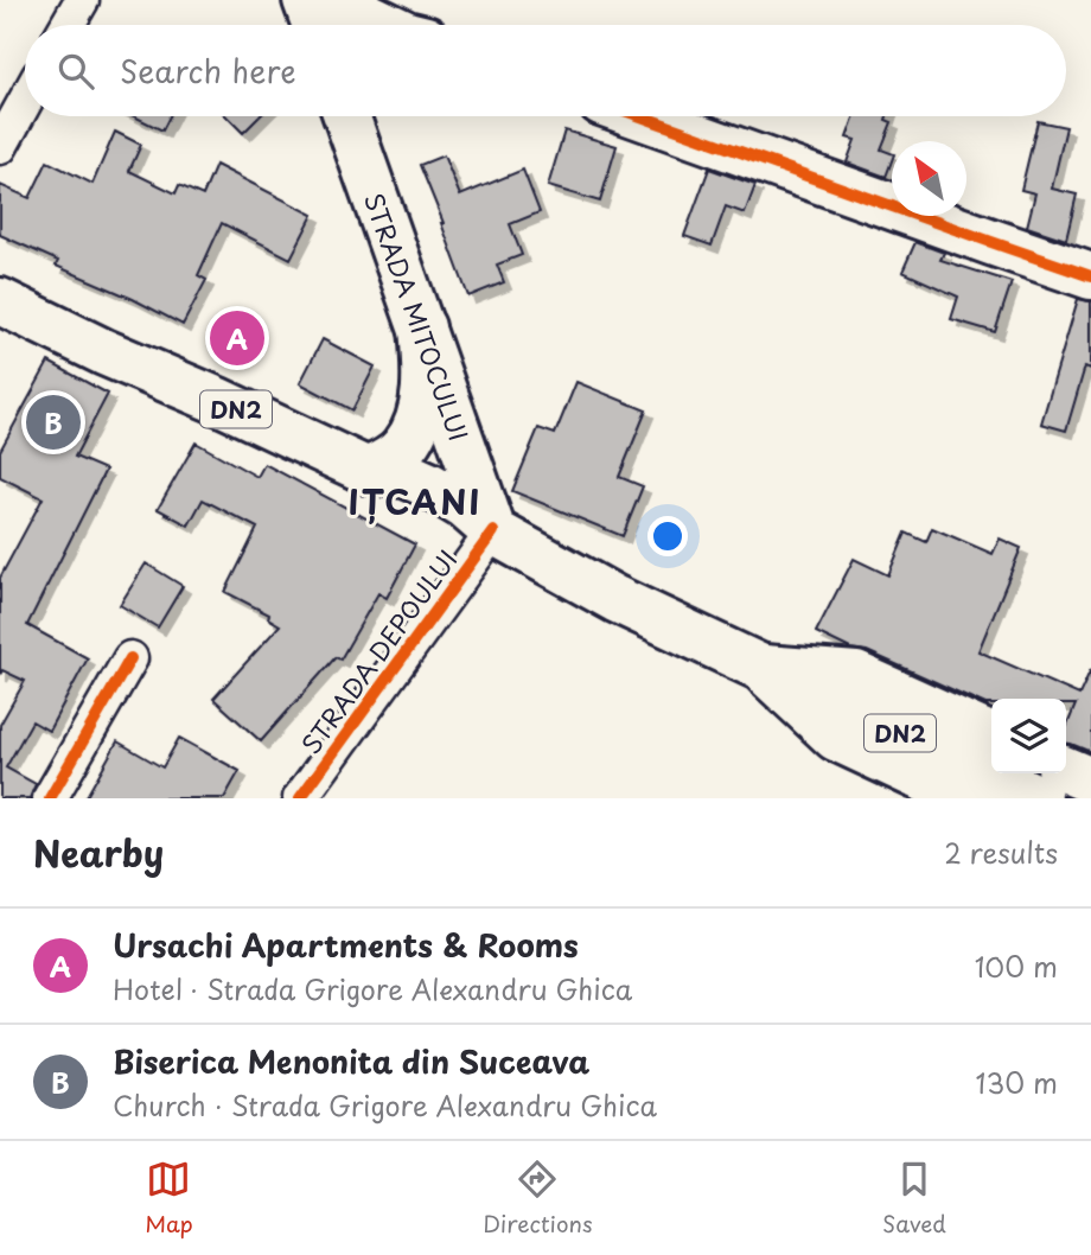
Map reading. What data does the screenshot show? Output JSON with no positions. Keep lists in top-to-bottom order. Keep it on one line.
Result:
{"streets":{"main road":["STRADA MITOCULUI","DN2"],"street":["STRADA DEPOULUI"]},"crossings":[["STRADA MITOCULUI","DN2"],["STRADA MITOCULUI","STRADA DEPOULUI"],["DN2","STRADA DEPOULUI"]],"districts":["IȚCANI"],"north":"top left","page":{"search":"Search here","pins":["A","B"],"heading":["Nearby","2 results"],"list":[{"mark":"A","name":"Ursachi Apartments & Rooms","note":"Hotel · Strada Grigore Alexandru Ghica","value":"100 m"},{"mark":"B","name":"Biserica Menonita din Suceava","note":"Church · Strada Grigore Alexandru Ghica","value":"130 m"}],"nav":["Map","Directions","Saved"]}}
